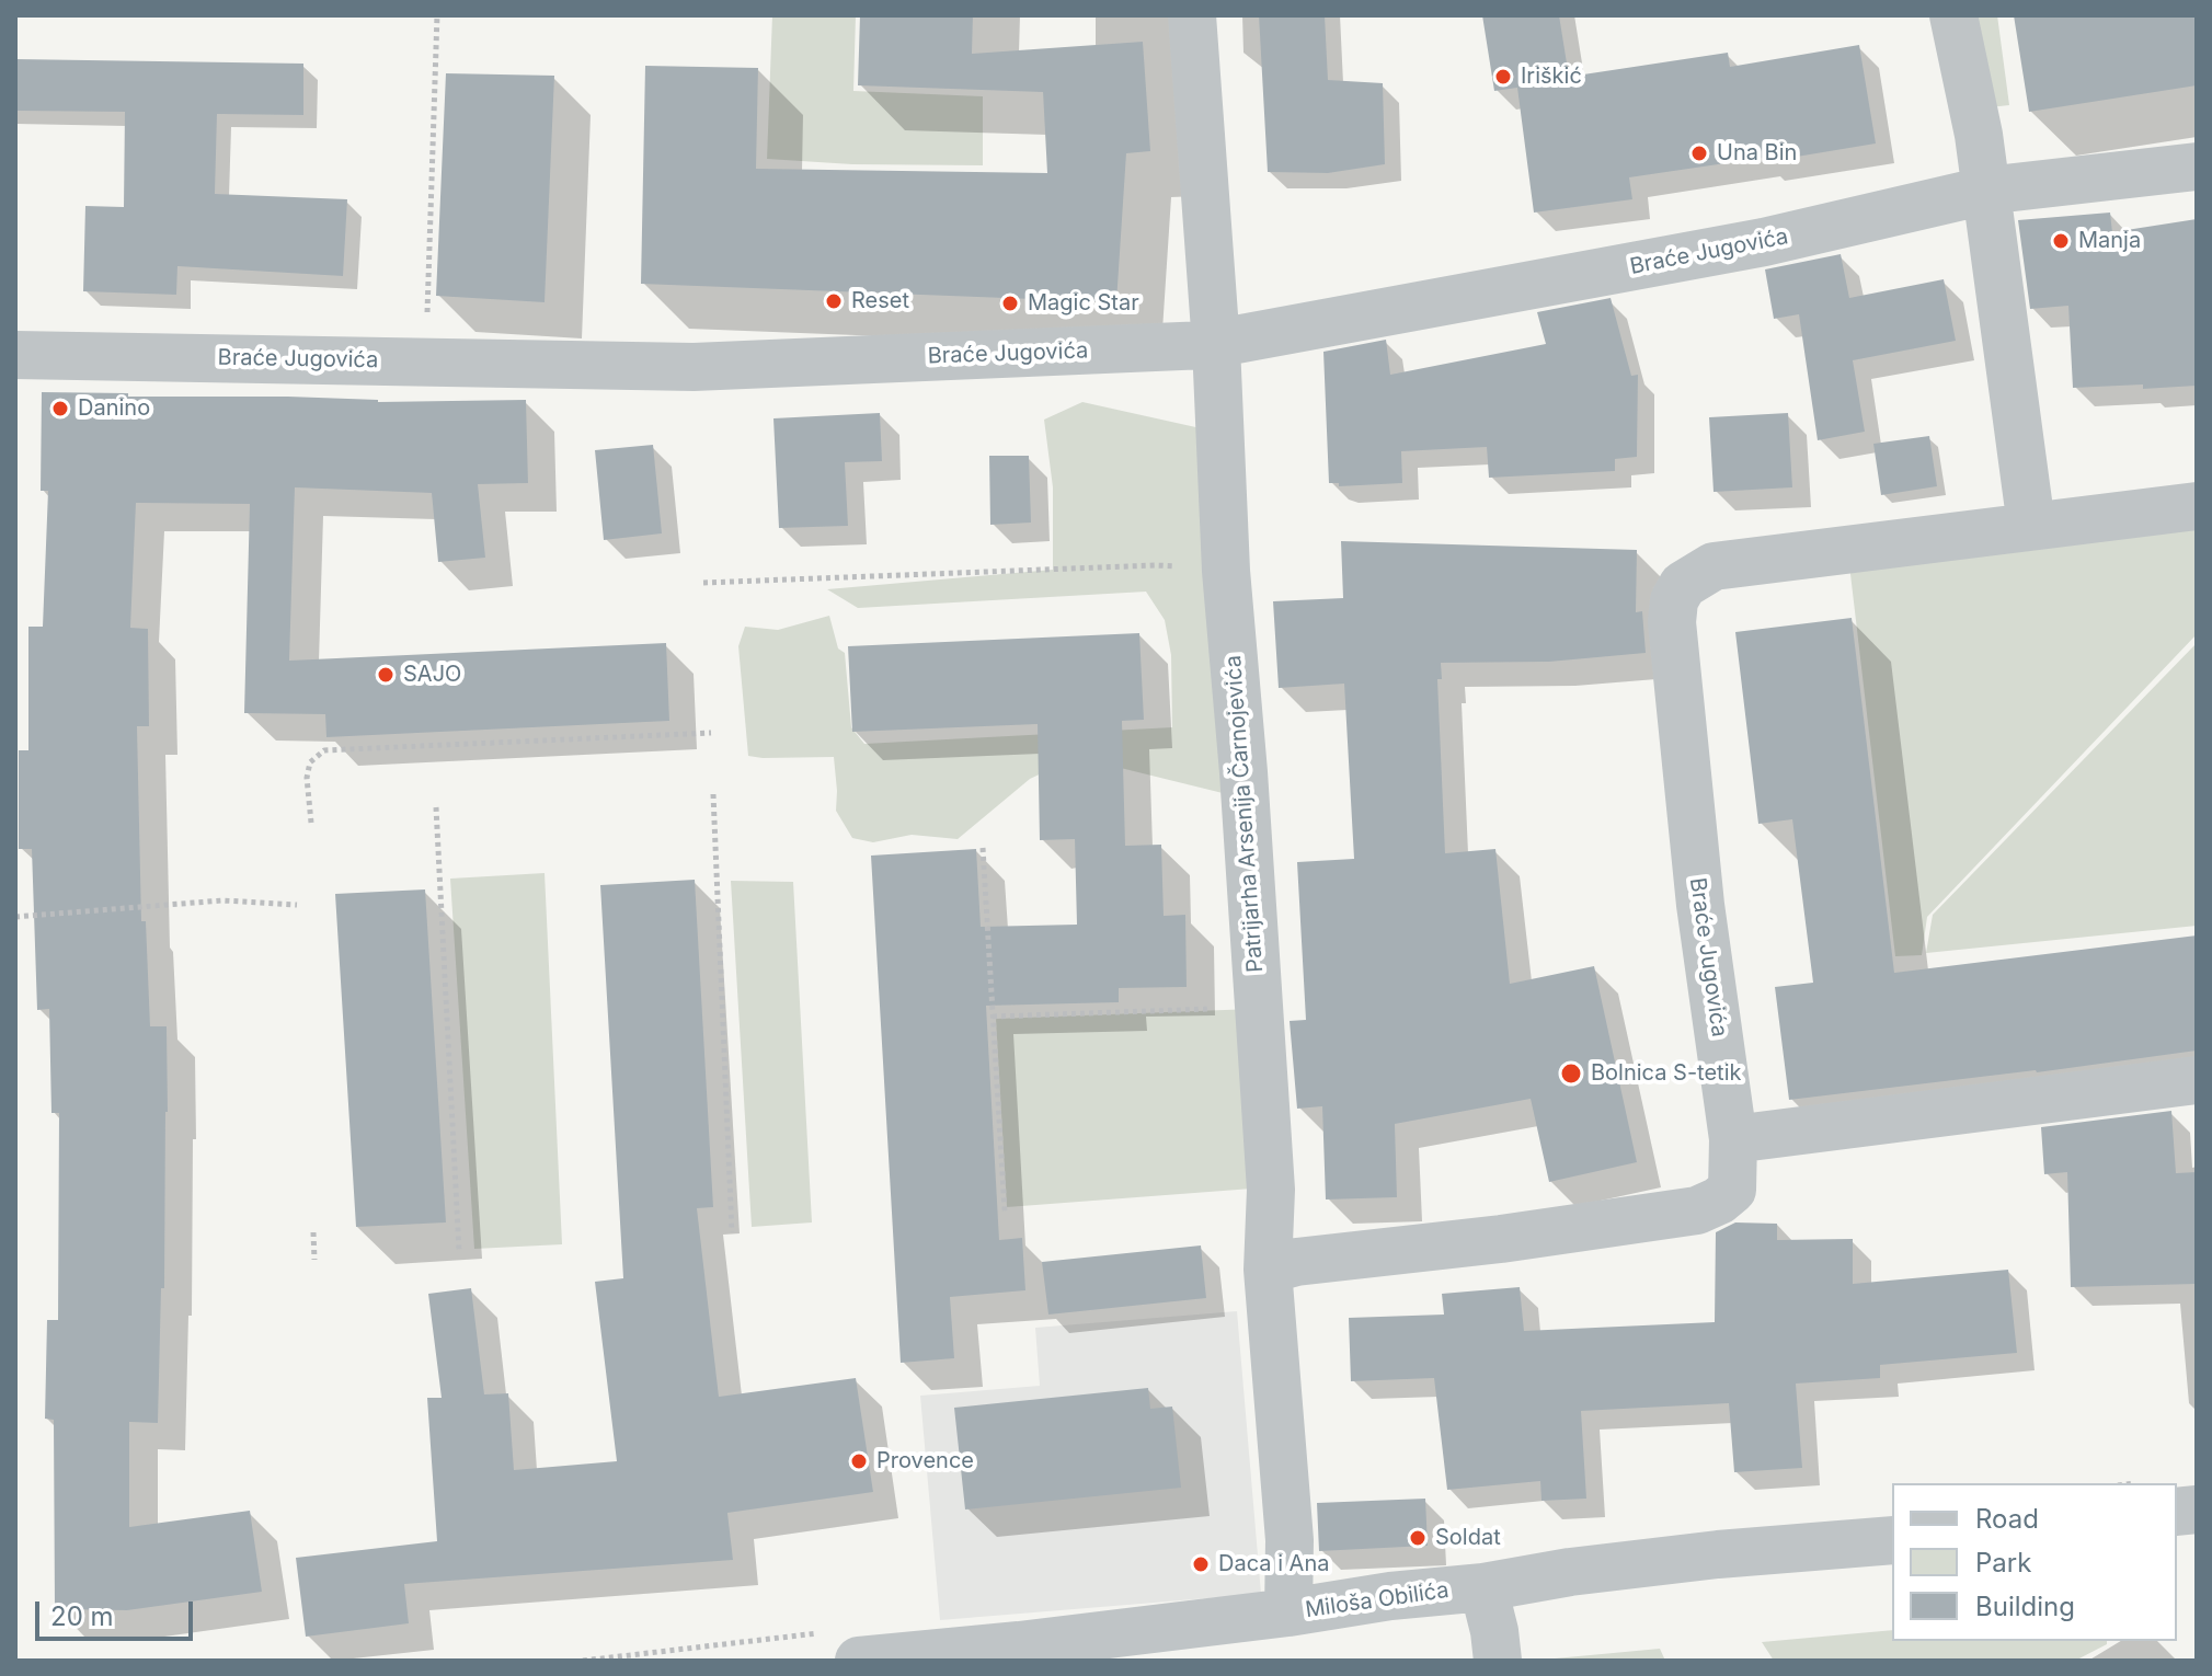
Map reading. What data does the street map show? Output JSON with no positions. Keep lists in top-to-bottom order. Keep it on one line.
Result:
{"streets":{"street":["Braće Jugovića","Patrijarha Arsenija Čarnojevića","Miloša Obilića"]},"crossings":[["Braće Jugovića","Patrijarha Arsenija Čarnojevića"],["Patrijarha Arsenija Čarnojevića","Miloša Obilića"]],"places":["Iriškić","Una Bin","Manja","Reset","Magic Star","Danino","SAJO","Bolnica S-tetik","Provence","Soldat","Daca i Ana"],"legend":["Road","Park","Building"],"scale_bar":"20 m"}
